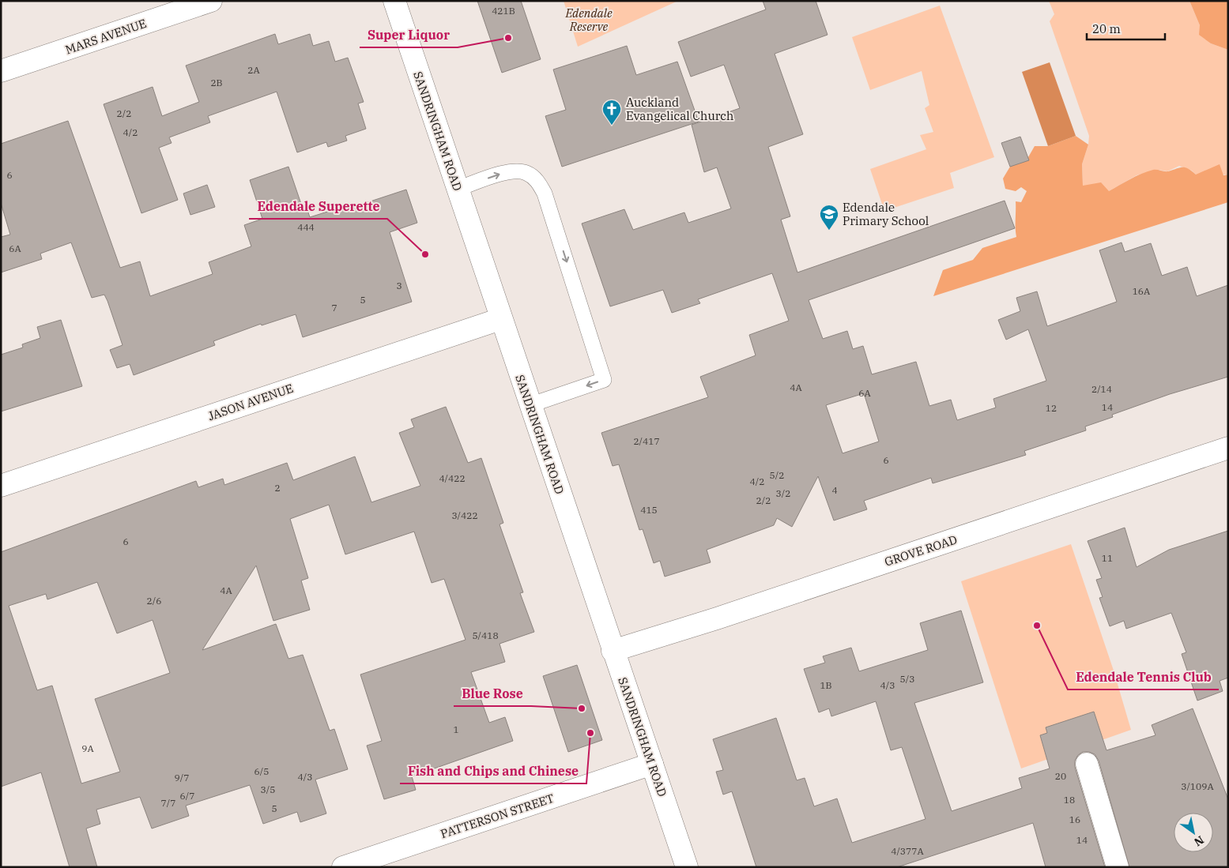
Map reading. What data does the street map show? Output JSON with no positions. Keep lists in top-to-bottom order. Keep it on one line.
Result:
{"streets":{"street":["MARS AVENUE","SANDRINGHAM ROAD","JASON AVENUE","GROVE ROAD","PATTERSON STREET"]},"crossings":[["SANDRINGHAM ROAD","JASON AVENUE"],["SANDRINGHAM ROAD","GROVE ROAD"],["SANDRINGHAM ROAD","PATTERSON STREET"]],"parks":["Edendale Reserve"],"places":{"other":["Super Liquor","Edendale Superette","Edendale Tennis Club","Blue Rose","Fish and Chips and Chinese"],"church":["Auckland Evangelical Church"],"school or university":["Edendale Primary School"]},"house_numbers":["421B","2A","2B","2/2","4/2","6","444","6A","3","16A","5","7","4A","2/14","6A","14","12","2/417","6","5/2","4/422","4/2","2","4","3/2","2/2","415","3/422","6","11","4A","2/6","5/418","5/3","1B","4/3","1","9A","6/5","20","4/3","9/7","3/109A","3/5","6/7","18","7/7","5","16","14","4/377A"],"scale_bar":"20 m","north":"bottom right"}
